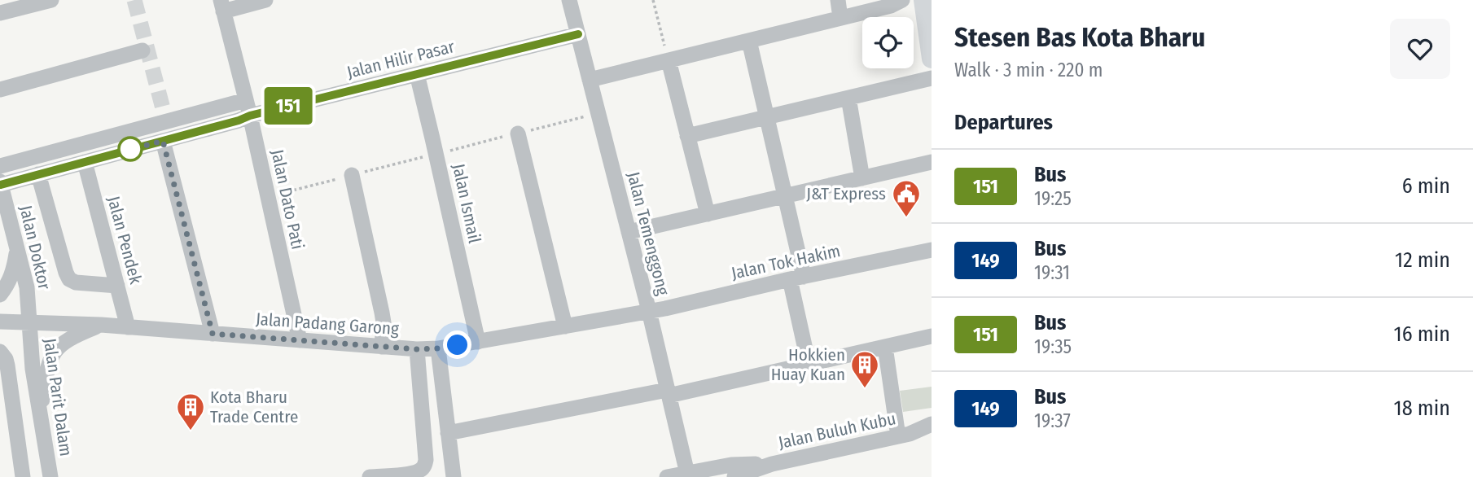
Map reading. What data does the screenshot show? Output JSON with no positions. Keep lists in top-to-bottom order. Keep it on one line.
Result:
{"streets":{"street":["Jalan Hilir Pasar","Jalan Dato Pati","Jalan Ismail","Jalan Temenggong","Jalan Pendek","Jalan Doktor","Jalan Tok Hakim","Jalan Padang Garong","Jalan Parit Dalam","Jalan Buluh Kubu"]},"crossings":[["Jalan Hilir Pasar","Jalan Dato Pati"],["Jalan Hilir Pasar","Jalan Ismail"],["Jalan Hilir Pasar","Jalan Temenggong"],["Jalan Hilir Pasar","Jalan Pendek"],["Jalan Hilir Pasar","Jalan Doktor"],["Jalan Dato Pati","Jalan Padang Garong"],["Jalan Ismail","Jalan Padang Garong"],["Jalan Temenggong","Jalan Tok Hakim"],["Jalan Temenggong","Jalan Padang Garong"],["Jalan Temenggong","Jalan Buluh Kubu"],["Jalan Pendek","Jalan Padang Garong"],["Jalan Doktor","Jalan Padang Garong"],["Jalan Doktor","Jalan Parit Dalam"],["Jalan Tok Hakim","Jalan Padang Garong"],["Jalan Padang Garong","Jalan Parit Dalam"]],"places":{"public building":["J&T Express"],"building":["Hokkien Huay Kuan","Kota Bharu Trade Centre"]},"lines":["bus line 151"],"page":{"on_map":"151","heading":[["Stesen Bas Kota Bharu","Walk · 3 min · 220 m"],"Departures"],"list":[{"mark":"151","name":"Bus","note":"19:25","value":"6 min"},{"mark":"149","name":"Bus","note":"19:31","value":"12 min"},{"mark":"151","name":"Bus","note":"19:35","value":"16 min"},{"mark":"149","name":"Bus","note":"19:37","value":"18 min"}]}}
